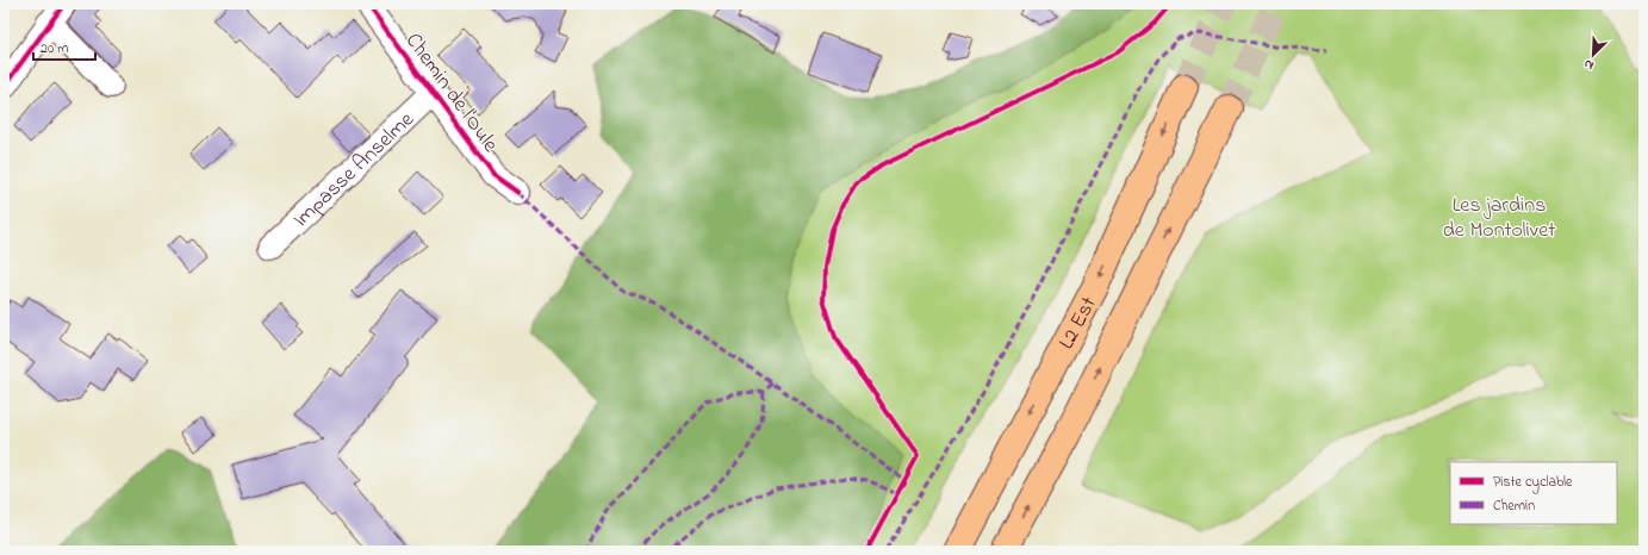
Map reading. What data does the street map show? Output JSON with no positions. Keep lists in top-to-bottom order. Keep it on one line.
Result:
{"streets":{"highway":["L2 Est"],"street":["Chemin de l'Oule","Impasse Anselme"]},"crossings":[["Chemin de l'Oule","Impasse Anselme"]],"parks":["Les jardins de Montolivet"],"legend":["Piste cyclable","Chemin"],"scale_bar":"20 m","north":"bottom left"}
